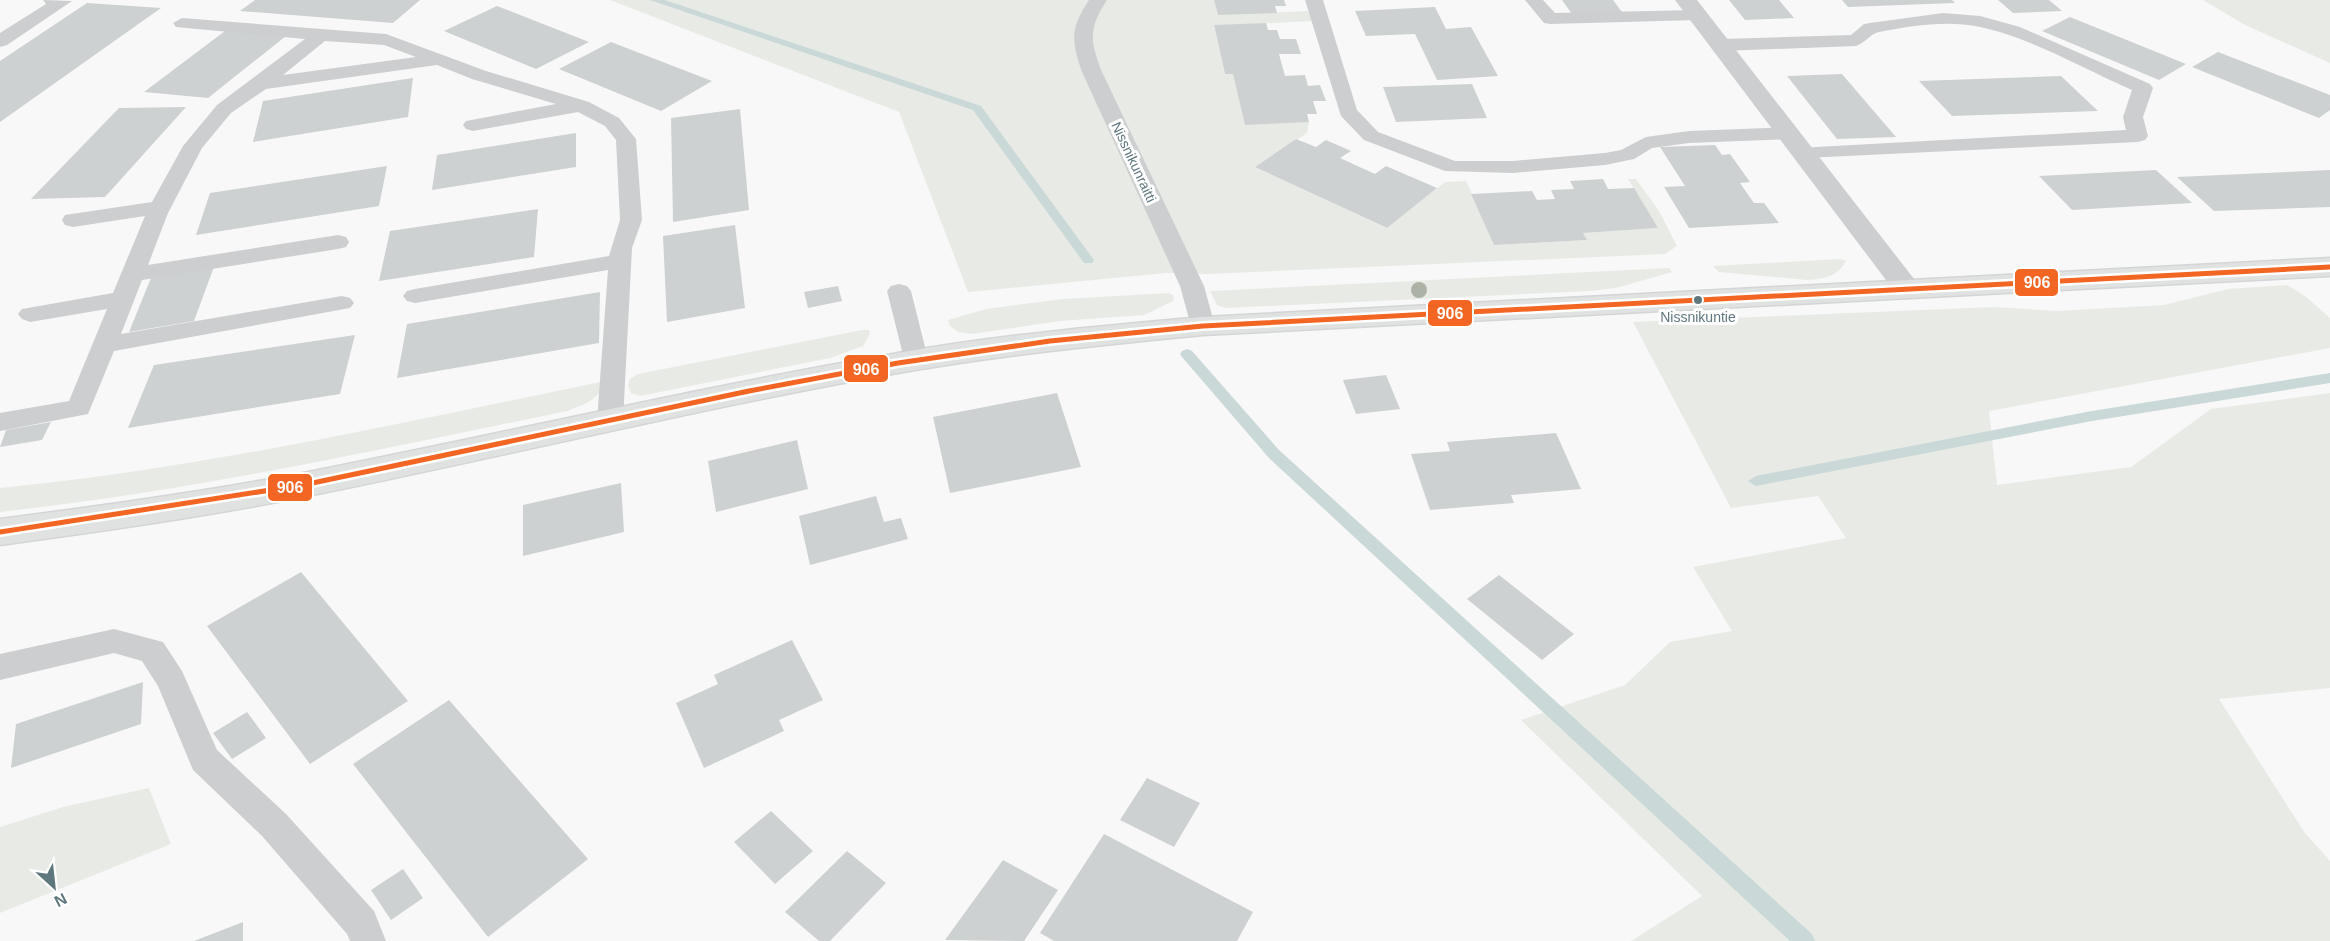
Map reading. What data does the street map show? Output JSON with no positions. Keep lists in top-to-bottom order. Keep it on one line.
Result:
{"streets":{"lane":["Nissnikunraitti"]},"places":["Nissnikuntie"],"lines":["transit line 906"],"north":"bottom right"}
